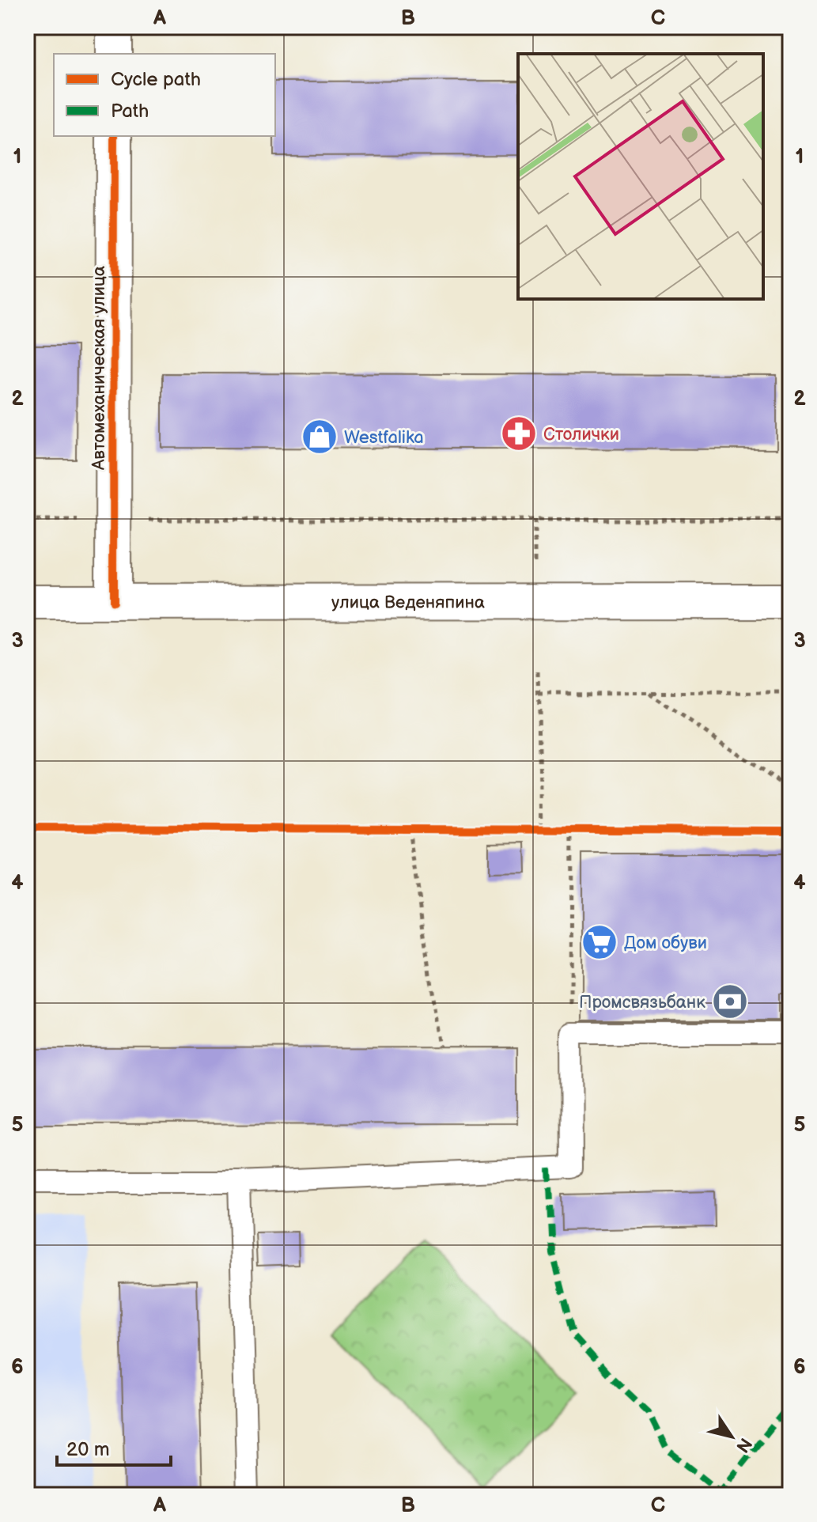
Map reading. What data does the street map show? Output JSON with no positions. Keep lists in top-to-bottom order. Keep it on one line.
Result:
{"streets":{"main road":["Автомеханическая улица","улица Веденяпина"]},"crossings":[["Автомеханическая улица","улица Веденяпина"]],"places":{"pharmacy":["Столички"],"shop":["Westfalika"],"supermarket":["Дом обуви"],"bank":["Промсвязьбанк"]},"legend":["Cycle path","Path"],"scale_bar":"20 m","north":"bottom right","grid":{"columns":["A","B","C"],"rows":["1","2","3","4","5","6"]}}
